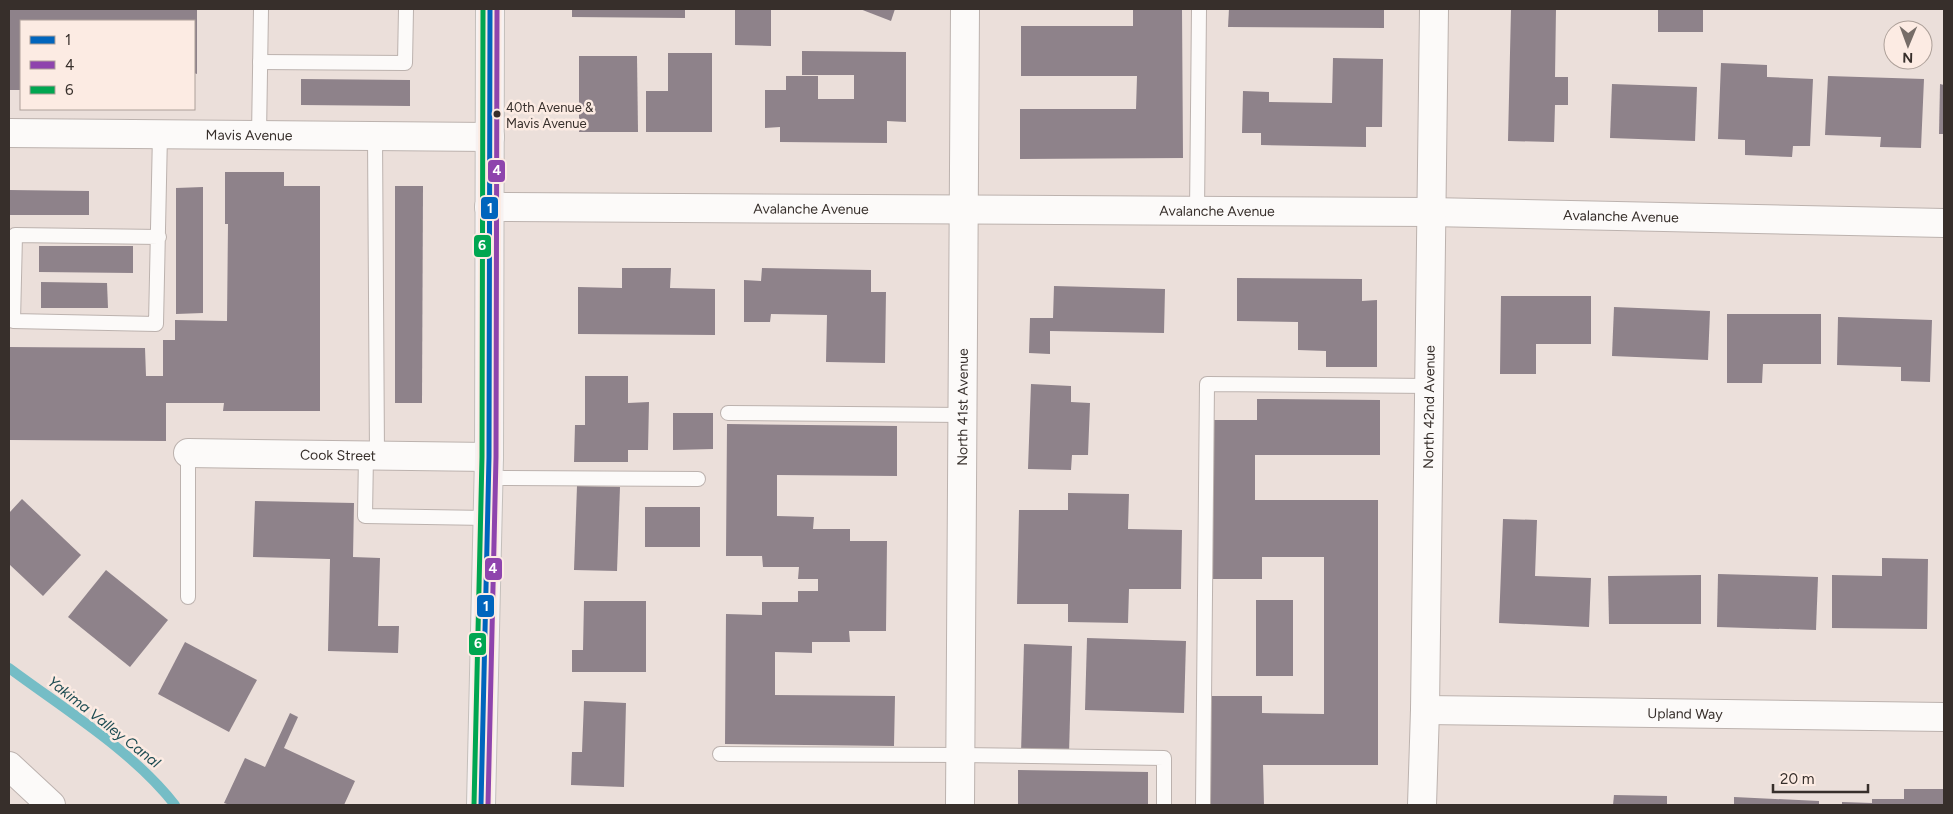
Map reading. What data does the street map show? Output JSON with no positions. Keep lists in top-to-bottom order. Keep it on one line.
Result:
{"streets":{"street":["Mavis Avenue","Avalanche Avenue","North 41st Avenue","North 42nd Avenue","Cook Street","Upland Way"]},"crossings":[["Avalanche Avenue","North 41st Avenue"],["Avalanche Avenue","North 42nd Avenue"],["North 42nd Avenue","Upland Way"]],"water":["Yakima Valley Canal"],"places":["40th Avenue & Mavis Avenue"],"lines":["transit line 1","transit line 4","transit line 6"],"legend":["1","4","6"],"scale_bar":"20 m","north":"bottom"}
